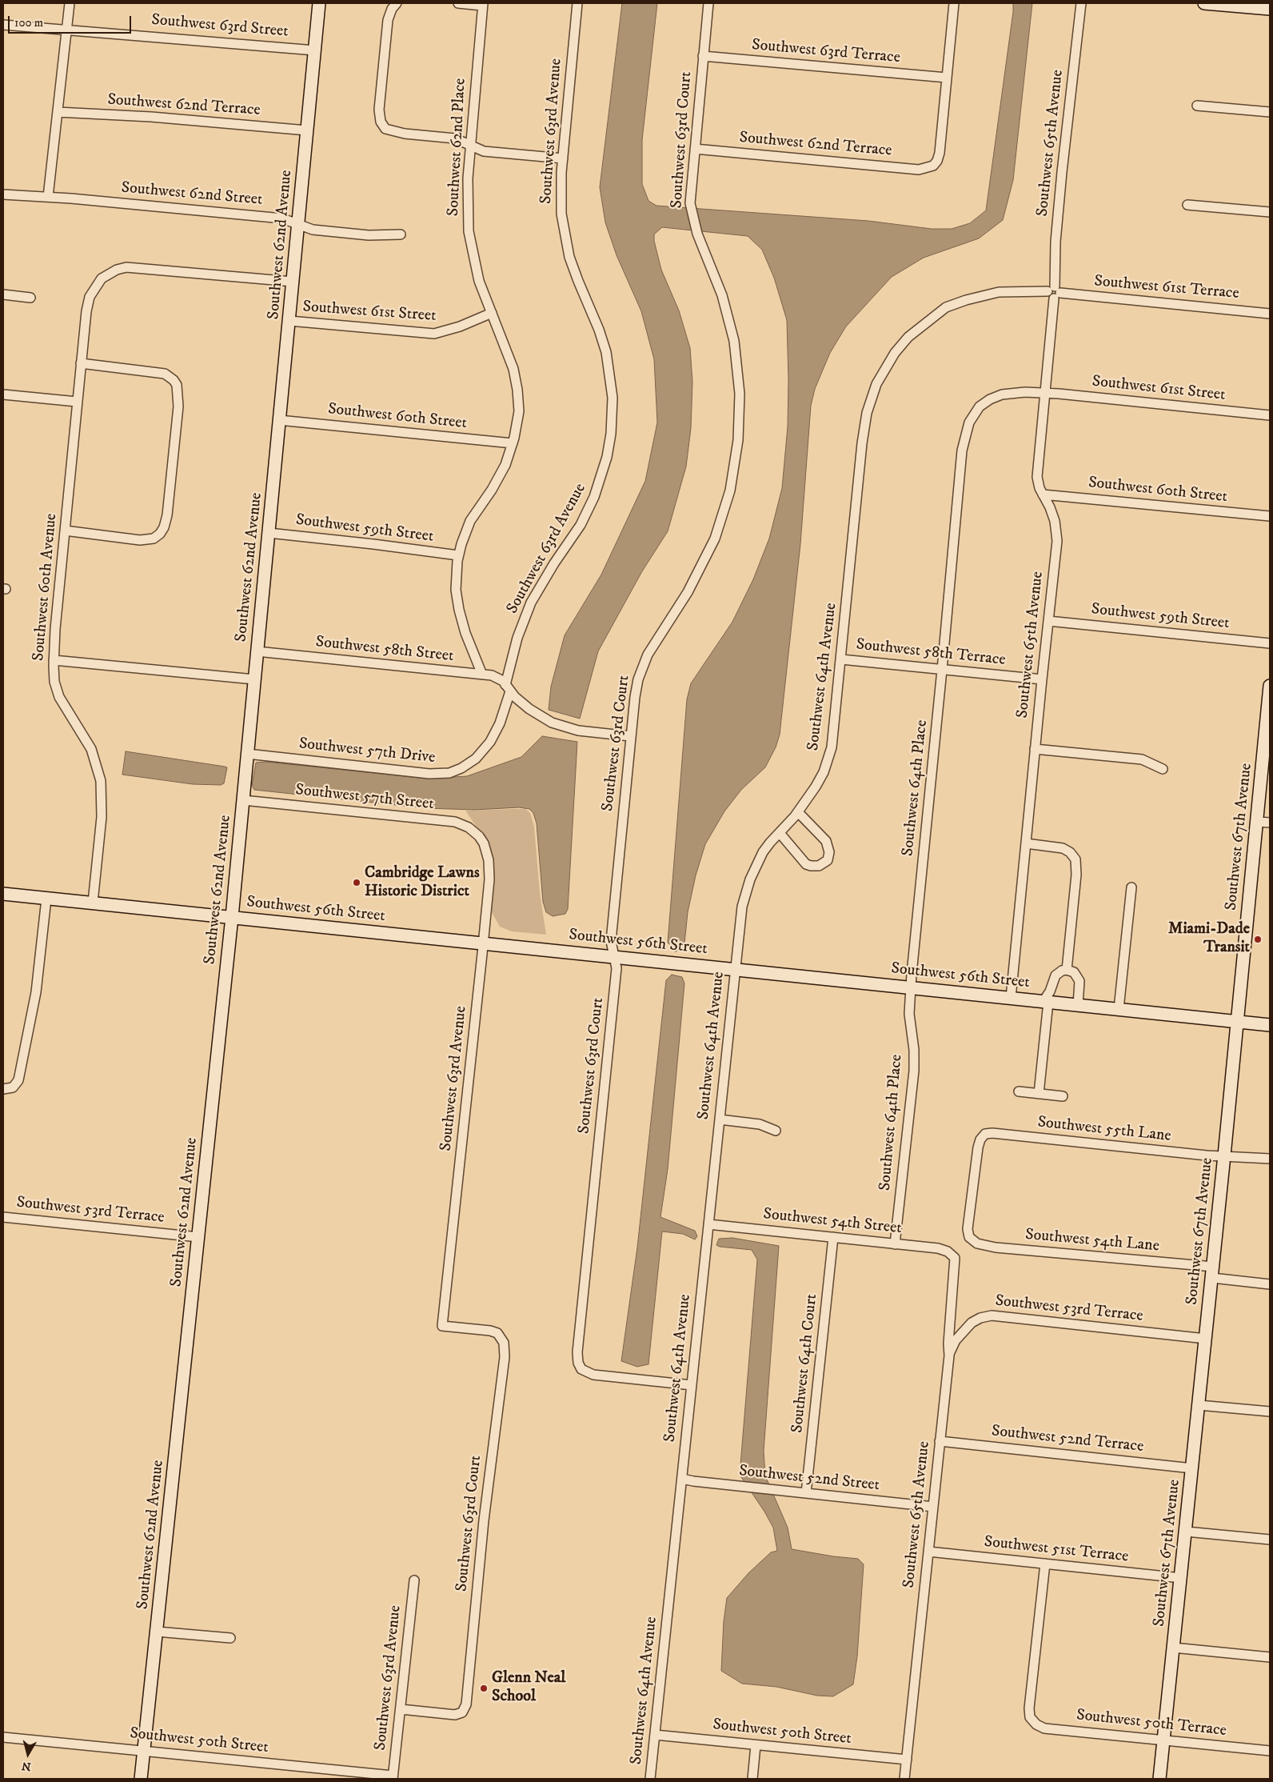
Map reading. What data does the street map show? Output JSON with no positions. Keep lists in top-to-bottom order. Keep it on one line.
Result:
{"streets":{"main road":["Southwest 62nd Avenue","Southwest 67th Avenue","Southwest 56th Street"],"street":["Southwest 63rd Street","Southwest 63rd Terrace","Southwest 62nd Terrace","Southwest 63rd Avenue","Southwest 63rd Court","Southwest 65th Avenue","Southwest 62nd Place","Southwest 62nd Street","Southwest 61st Terrace","Southwest 61st Street","Southwest 60th Street","Southwest 59th Street","Southwest 60th Avenue","Southwest 58th Street","Southwest 58th Terrace","Southwest 64th Avenue","Southwest 57th Drive","Southwest 64th Place","Southwest 57th Street","Southwest 55th Lane","Southwest 53rd Terrace","Southwest 54th Street","Southwest 54th Lane","Southwest 64th Court","Southwest 52nd Terrace","Southwest 52nd Street","Southwest 51st Terrace","Southwest 50th Terrace","Southwest 50th Street"]},"crossings":[["Southwest 63rd Street","Southwest 62nd Avenue"],["Southwest 63rd Terrace","Southwest 62nd Terrace"],["Southwest 63rd Terrace","Southwest 63rd Court"],["Southwest 62nd Terrace","Southwest 63rd Court"],["Southwest 62nd Terrace","Southwest 62nd Avenue"],["Southwest 63rd Avenue","Southwest 63rd Court"],["Southwest 63rd Avenue","Southwest 58th Street"],["Southwest 63rd Avenue","Southwest 57th Drive"],["Southwest 63rd Avenue","Southwest 57th Street"],["Southwest 63rd Avenue","Southwest 56th Street"],["Southwest 63rd Avenue","Southwest 50th Street"],["Southwest 63rd Court","Southwest 64th Avenue"],["Southwest 63rd Court","Southwest 56th Street"],["Southwest 65th Avenue","Southwest 61st Terrace"],["Southwest 65th Avenue","Southwest 61st Street"],["Southwest 65th Avenue","Southwest 60th Street"],["Southwest 65th Avenue","Southwest 59th Street"],["Southwest 65th Avenue","Southwest 58th Terrace"],["Southwest 65th Avenue","Southwest 64th Avenue"],["Southwest 65th Avenue","Southwest 64th Place"],["Southwest 65th Avenue","Southwest 56th Street"],["Southwest 65th Avenue","Southwest 53rd Terrace"],["Southwest 65th Avenue","Southwest 54th Street"],["Southwest 65th Avenue","Southwest 52nd Terrace"],["Southwest 65th Avenue","Southwest 52nd Street"],["Southwest 65th Avenue","Southwest 51st Terrace"],["Southwest 65th Avenue","Southwest 50th Street"],["Southwest 62nd Place","Southwest 61st Street"],["Southwest 62nd Place","Southwest 60th Street"],["Southwest 62nd Place","Southwest 59th Street"],["Southwest 62nd Place","Southwest 58th Street"],["Southwest 62nd Street","Southwest 62nd Avenue"],["Southwest 62nd Avenue","Southwest 61st Street"],["Southwest 62nd Avenue","Southwest 60th Street"],["Southwest 62nd Avenue","Southwest 59th Street"],["Southwest 62nd Avenue","Southwest 58th Street"],["Southwest 62nd Avenue","Southwest 57th Drive"],["Southwest 62nd Avenue","Southwest 57th Street"],["Southwest 62nd Avenue","Southwest 56th Street"],["Southwest 62nd Avenue","Southwest 53rd Terrace"],["Southwest 62nd Avenue","Southwest 50th Street"],["Southwest 61st Terrace","Southwest 64th Avenue"],["Southwest 61st Street","Southwest 60th Avenue"],["Southwest 61st Street","Southwest 64th Place"],["Southwest 60th Avenue","Southwest 56th Street"],["Southwest 58th Street","Southwest 57th Drive"],["Southwest 58th Terrace","Southwest 64th Avenue"],["Southwest 58th Terrace","Southwest 64th Place"],["Southwest 64th Avenue","Southwest 56th Street"],["Southwest 64th Avenue","Southwest 54th Street"],["Southwest 64th Avenue","Southwest 52nd Street"],["Southwest 64th Avenue","Southwest 50th Street"],["Southwest 64th Place","Southwest 56th Street"],["Southwest 64th Place","Southwest 54th Street"],["Southwest 67th Avenue","Southwest 56th Street"],["Southwest 67th Avenue","Southwest 55th Lane"],["Southwest 67th Avenue","Southwest 53rd Terrace"],["Southwest 67th Avenue","Southwest 54th Lane"],["Southwest 67th Avenue","Southwest 52nd Terrace"],["Southwest 67th Avenue","Southwest 51st Terrace"],["Southwest 67th Avenue","Southwest 50th Terrace"],["Southwest 55th Lane","Southwest 54th Lane"],["Southwest 54th Street","Southwest 64th Court"],["Southwest 64th Court","Southwest 52nd Street"],["Southwest 51st Terrace","Southwest 50th Terrace"]],"places":["Cambridge Lawns Historic District","Miami-Dade Transit","Glenn Neal School"],"scale_bar":"100 m","north":"bottom"}
